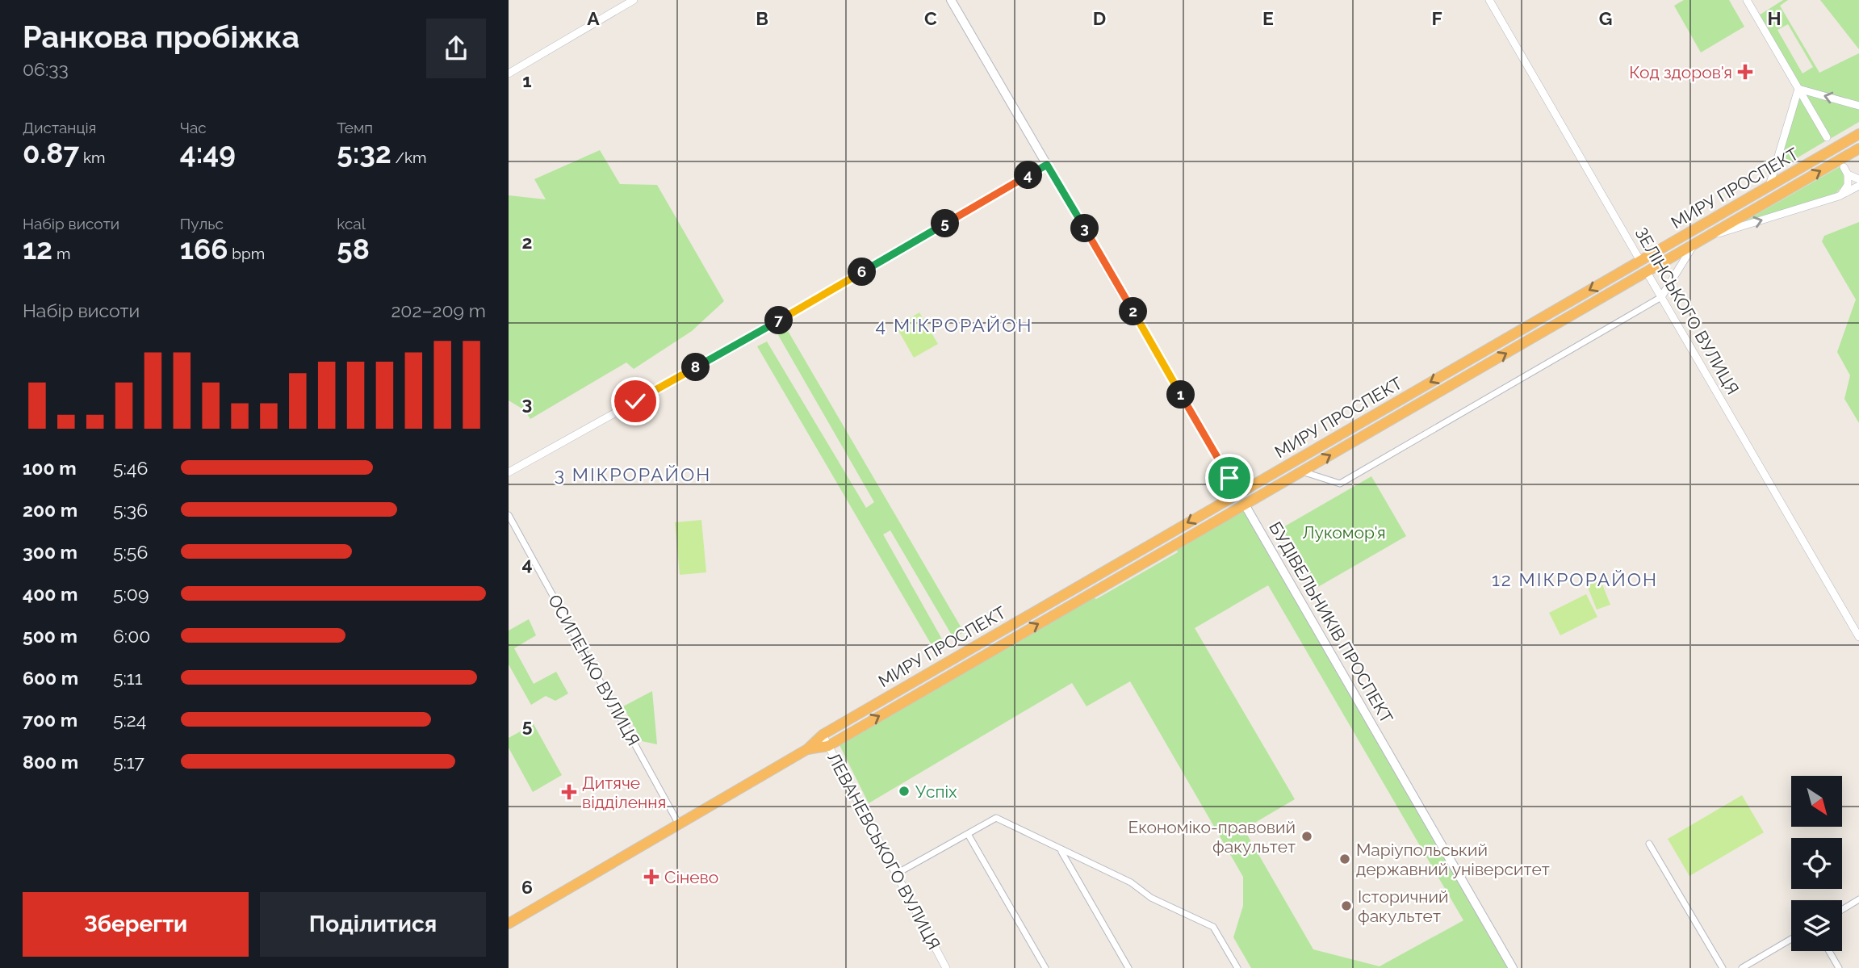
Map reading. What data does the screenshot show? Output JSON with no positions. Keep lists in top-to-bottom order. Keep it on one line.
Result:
{"streets":{"highway":["МИРУ ПРОСПЕКТ","ЗЕЛІНСЬКОГО ВУЛИЦЯ","БУДІВЕЛЬНИКІВ ПРОСПЕКТ"],"street":["ОСИПЕНКО ВУЛИЦЯ","ЛЕВАНЕВСЬКОГО ВУЛИЦЯ"]},"crossings":[["МИРУ ПРОСПЕКТ","ЗЕЛІНСЬКОГО ВУЛИЦЯ"],["МИРУ ПРОСПЕКТ","БУДІВЕЛЬНИКІВ ПРОСПЕКТ"],["МИРУ ПРОСПЕКТ","ОСИПЕНКО ВУЛИЦЯ"],["МИРУ ПРОСПЕКТ","ЛЕВАНЕВСЬКОГО ВУЛИЦЯ"]],"districts":["4 МІКРОРАЙОН","3 МІКРОРАЙОН","12 МІКРОРАЙОН"],"parks":["Лукомор'я"],"places":{"health":["Код здоров'я","Дитяче відділення","Сінево"],"other":["Успіх","Економіко-правовий факультет","Маріупольський державний університет","Історичний факультет"]},"north":"bottom right","page":{"heading":["Ранкова пробіжка","06:33"],"stats":[["Дистанція","0.87 km"],["Час","4:49"],["Темп","5:32 /km"],["Набір висоти","12 m"],["Пульс","166 bpm"],["kcal","58"]],"pins":["4","5","3","6","2","7","8","1"],"chart":["Набір висоти","202–209 m"],"list":[{"name":"100 m","note":"5:46"},{"name":"200 m","note":"5:36"},{"name":"300 m","note":"5:56"},{"name":"400 m","note":"5:09"},{"name":"500 m","note":"6:00"},{"name":"600 m","note":"5:11"},{"name":"700 m","note":"5:24"},{"name":"800 m","note":"5:17"}],"buttons":["Зберегти","Поділитися"]},"grid":{"columns":["A","B","C","D","E","F","G","H"],"rows":["1","2","3","4","5","6"]}}
